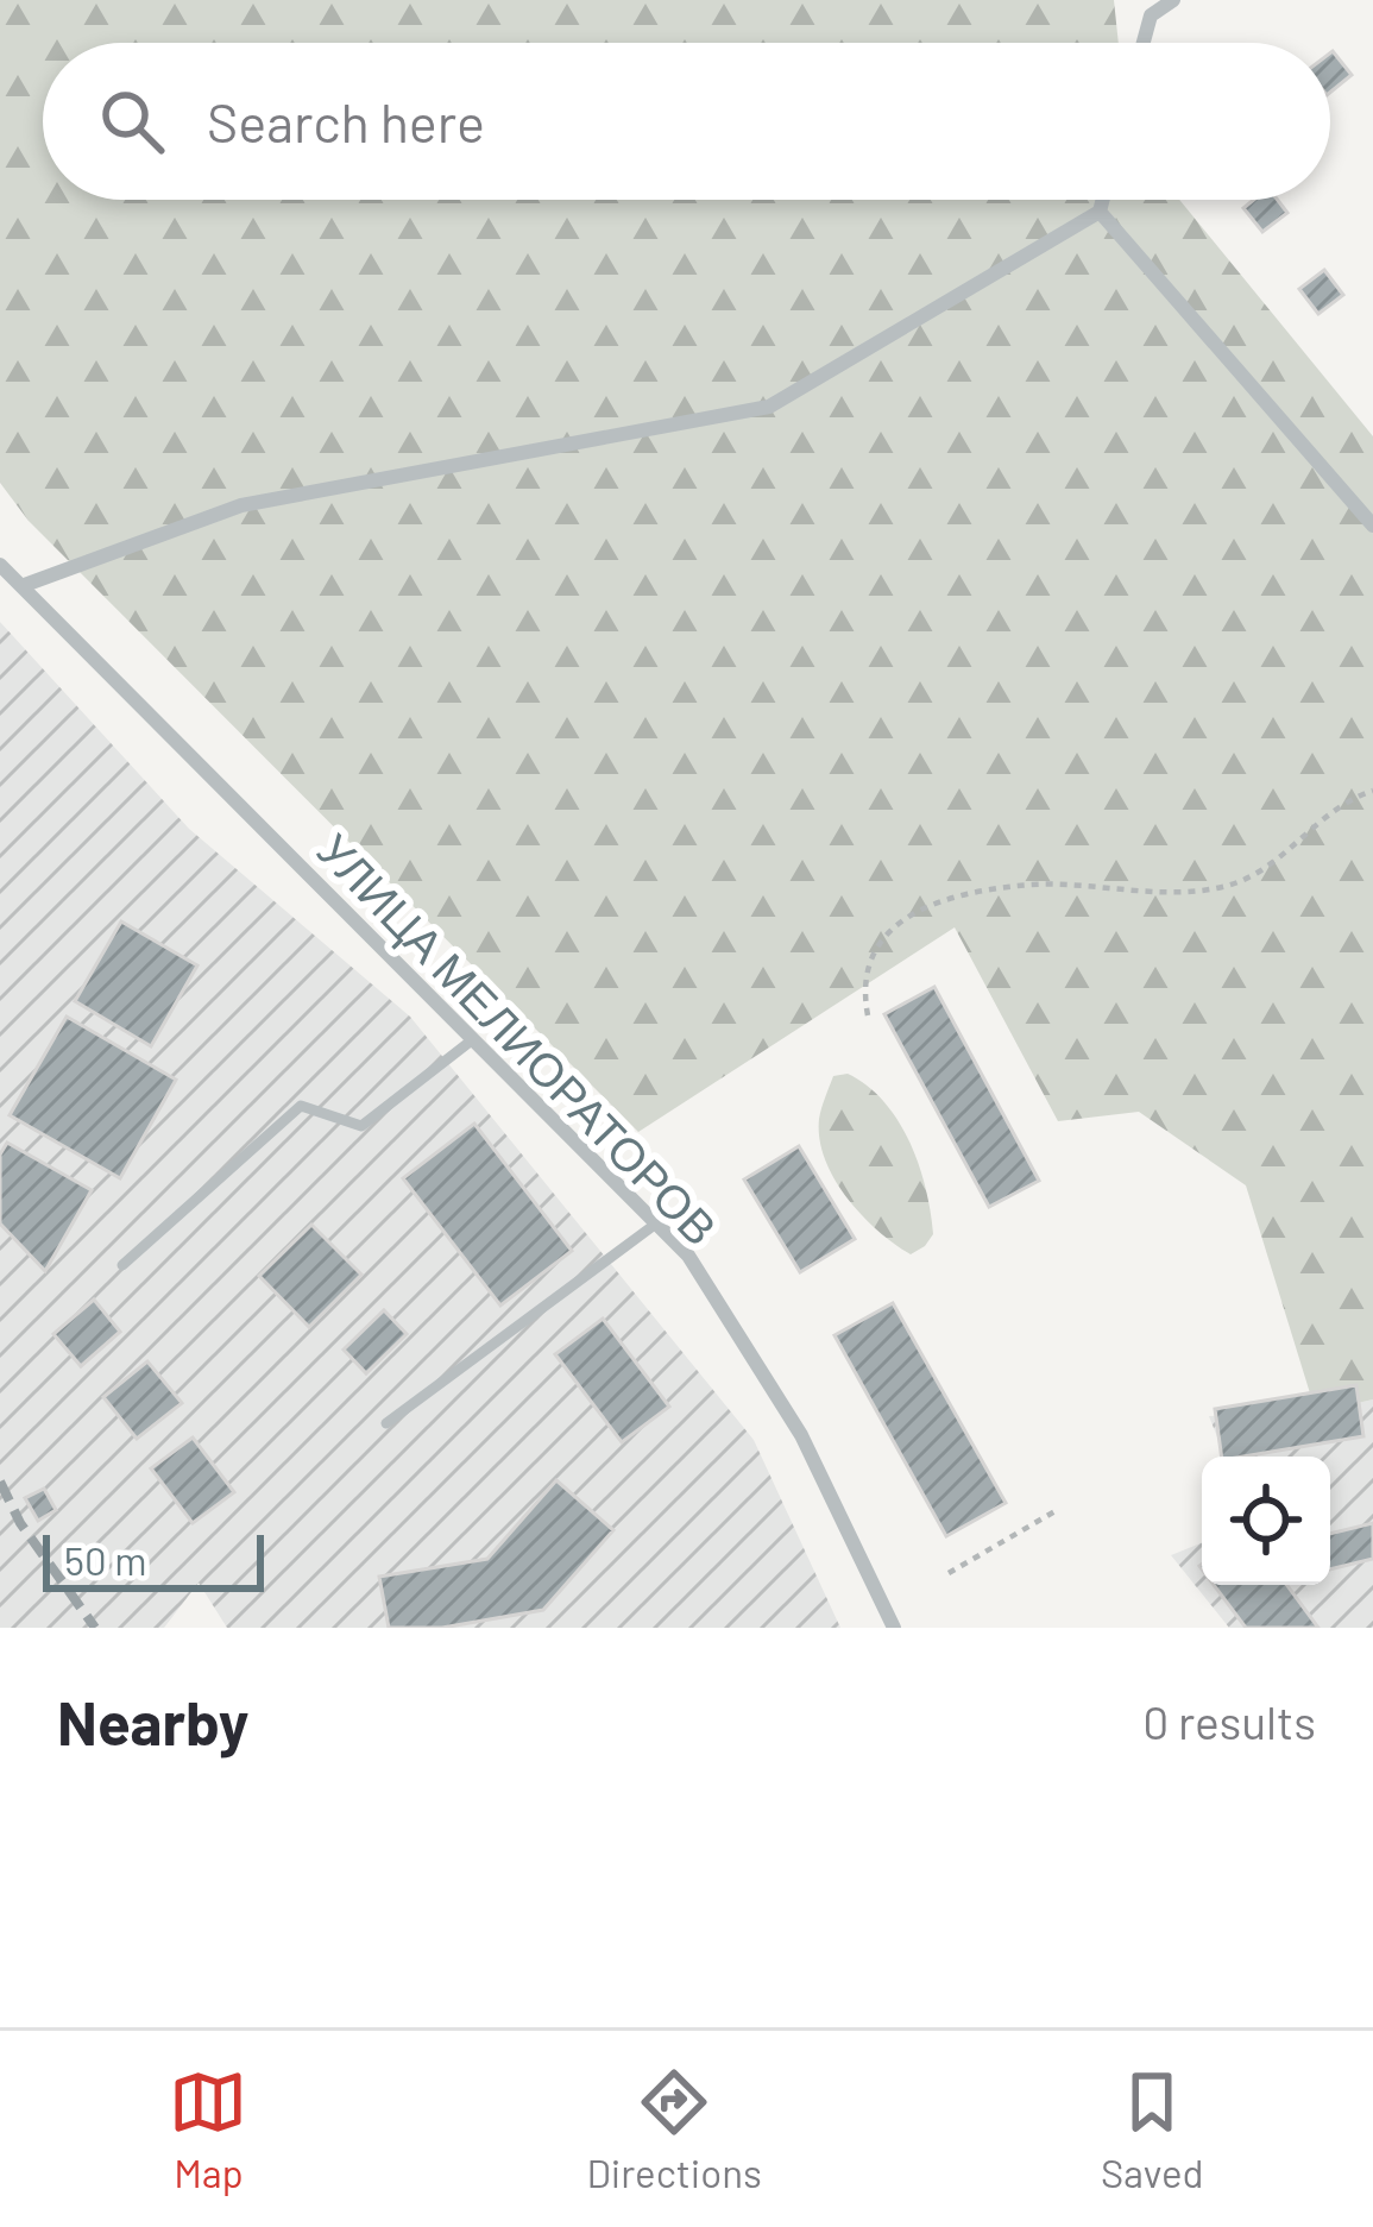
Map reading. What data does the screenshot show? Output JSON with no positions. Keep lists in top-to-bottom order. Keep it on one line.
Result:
{"streets":{"street":["УЛИЦА МЕЛИОРАТОРОВ"]},"scale_bar":"50 m","page":{"search":"Search here","scale":"50 m","heading":["Nearby","0 results"],"nav":["Map","Directions","Saved"]}}
